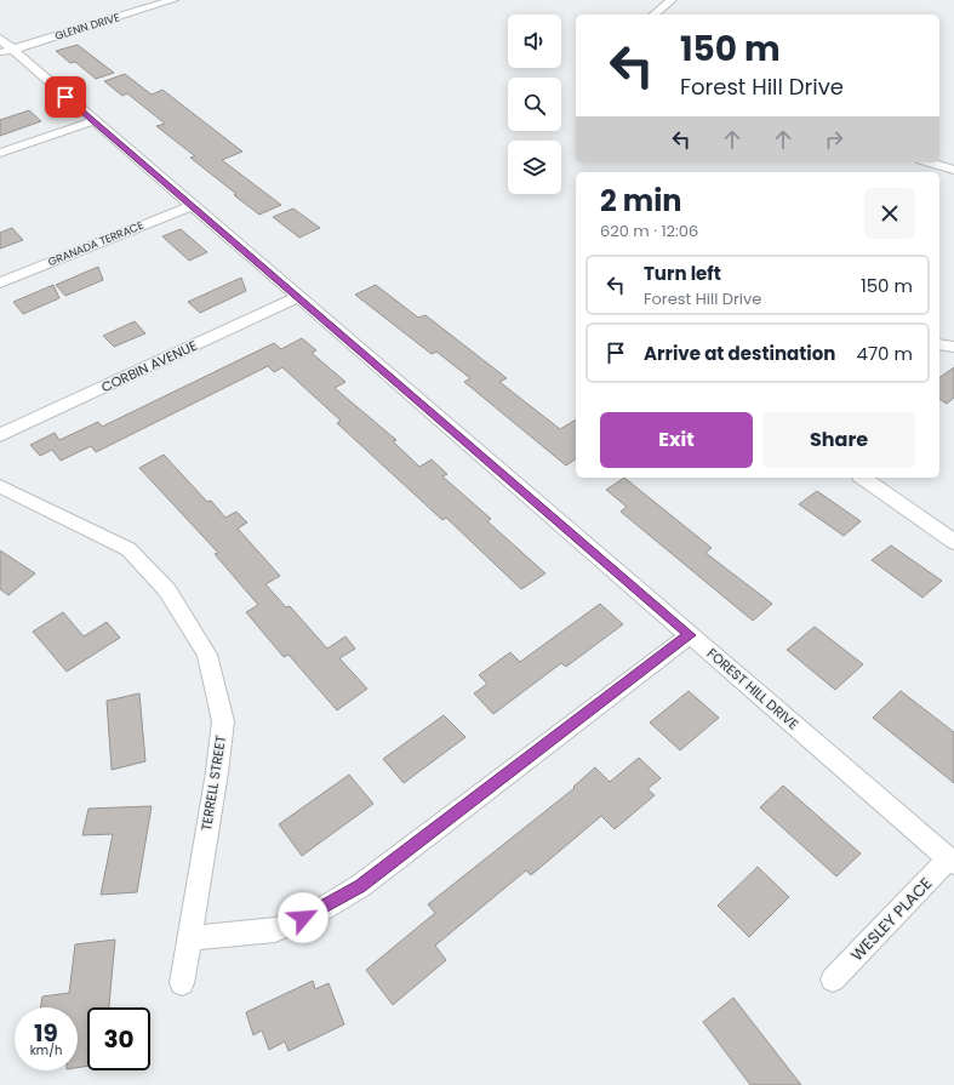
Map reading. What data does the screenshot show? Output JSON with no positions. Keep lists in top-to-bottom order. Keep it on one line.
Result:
{"streets":{"street":["GLENN DRIVE","GRANADA TERRACE","CORBIN AVENUE","FOREST HILL DRIVE","TERRELL STREET","WESLEY PLACE"]},"crossings":[["GLENN DRIVE","FOREST HILL DRIVE"],["GRANADA TERRACE","FOREST HILL DRIVE"],["CORBIN AVENUE","FOREST HILL DRIVE"],["FOREST HILL DRIVE","WESLEY PLACE"]],"page":{"turn":["150 m","Forest Hill Drive"],"heading":["2 min","620 m · 12:06"],"list":[{"name":"Turn left","note":"Forest Hill Drive","value":"150 m"},{"name":"Arrive at destination","value":"470 m"}],"buttons":["Exit","Share"],"speed":"19 km/h","limit":"30"}}
